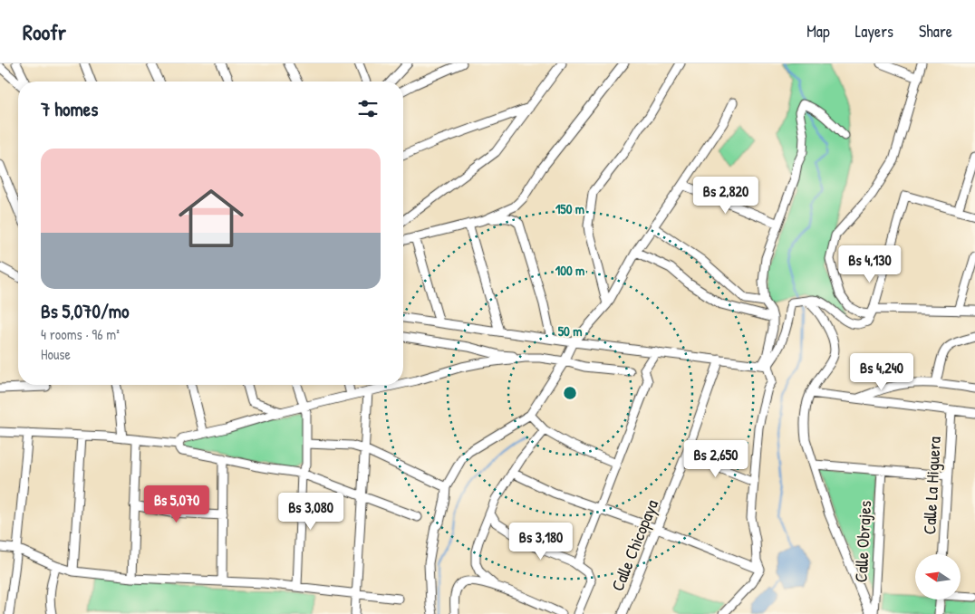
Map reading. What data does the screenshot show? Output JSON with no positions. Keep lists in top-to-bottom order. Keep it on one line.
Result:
{"streets":{"street":["Calle La Higuera","Calle Obrajes","Calle Chicopaya"]},"north":"left","page":{"header":"Roofr","nav":["Map","Layers","Share"],"heading":"7 homes","list":[{"name":"Bs 5,070/mo","note":"4 rooms · 96 m² · House"}],"price":["Bs 2,820","Bs 4,130","Bs 4,240","Bs 2,650","Bs 5,070","Bs 3,080","Bs 3,180"]},"rings":["150 m","100 m","50 m"]}
